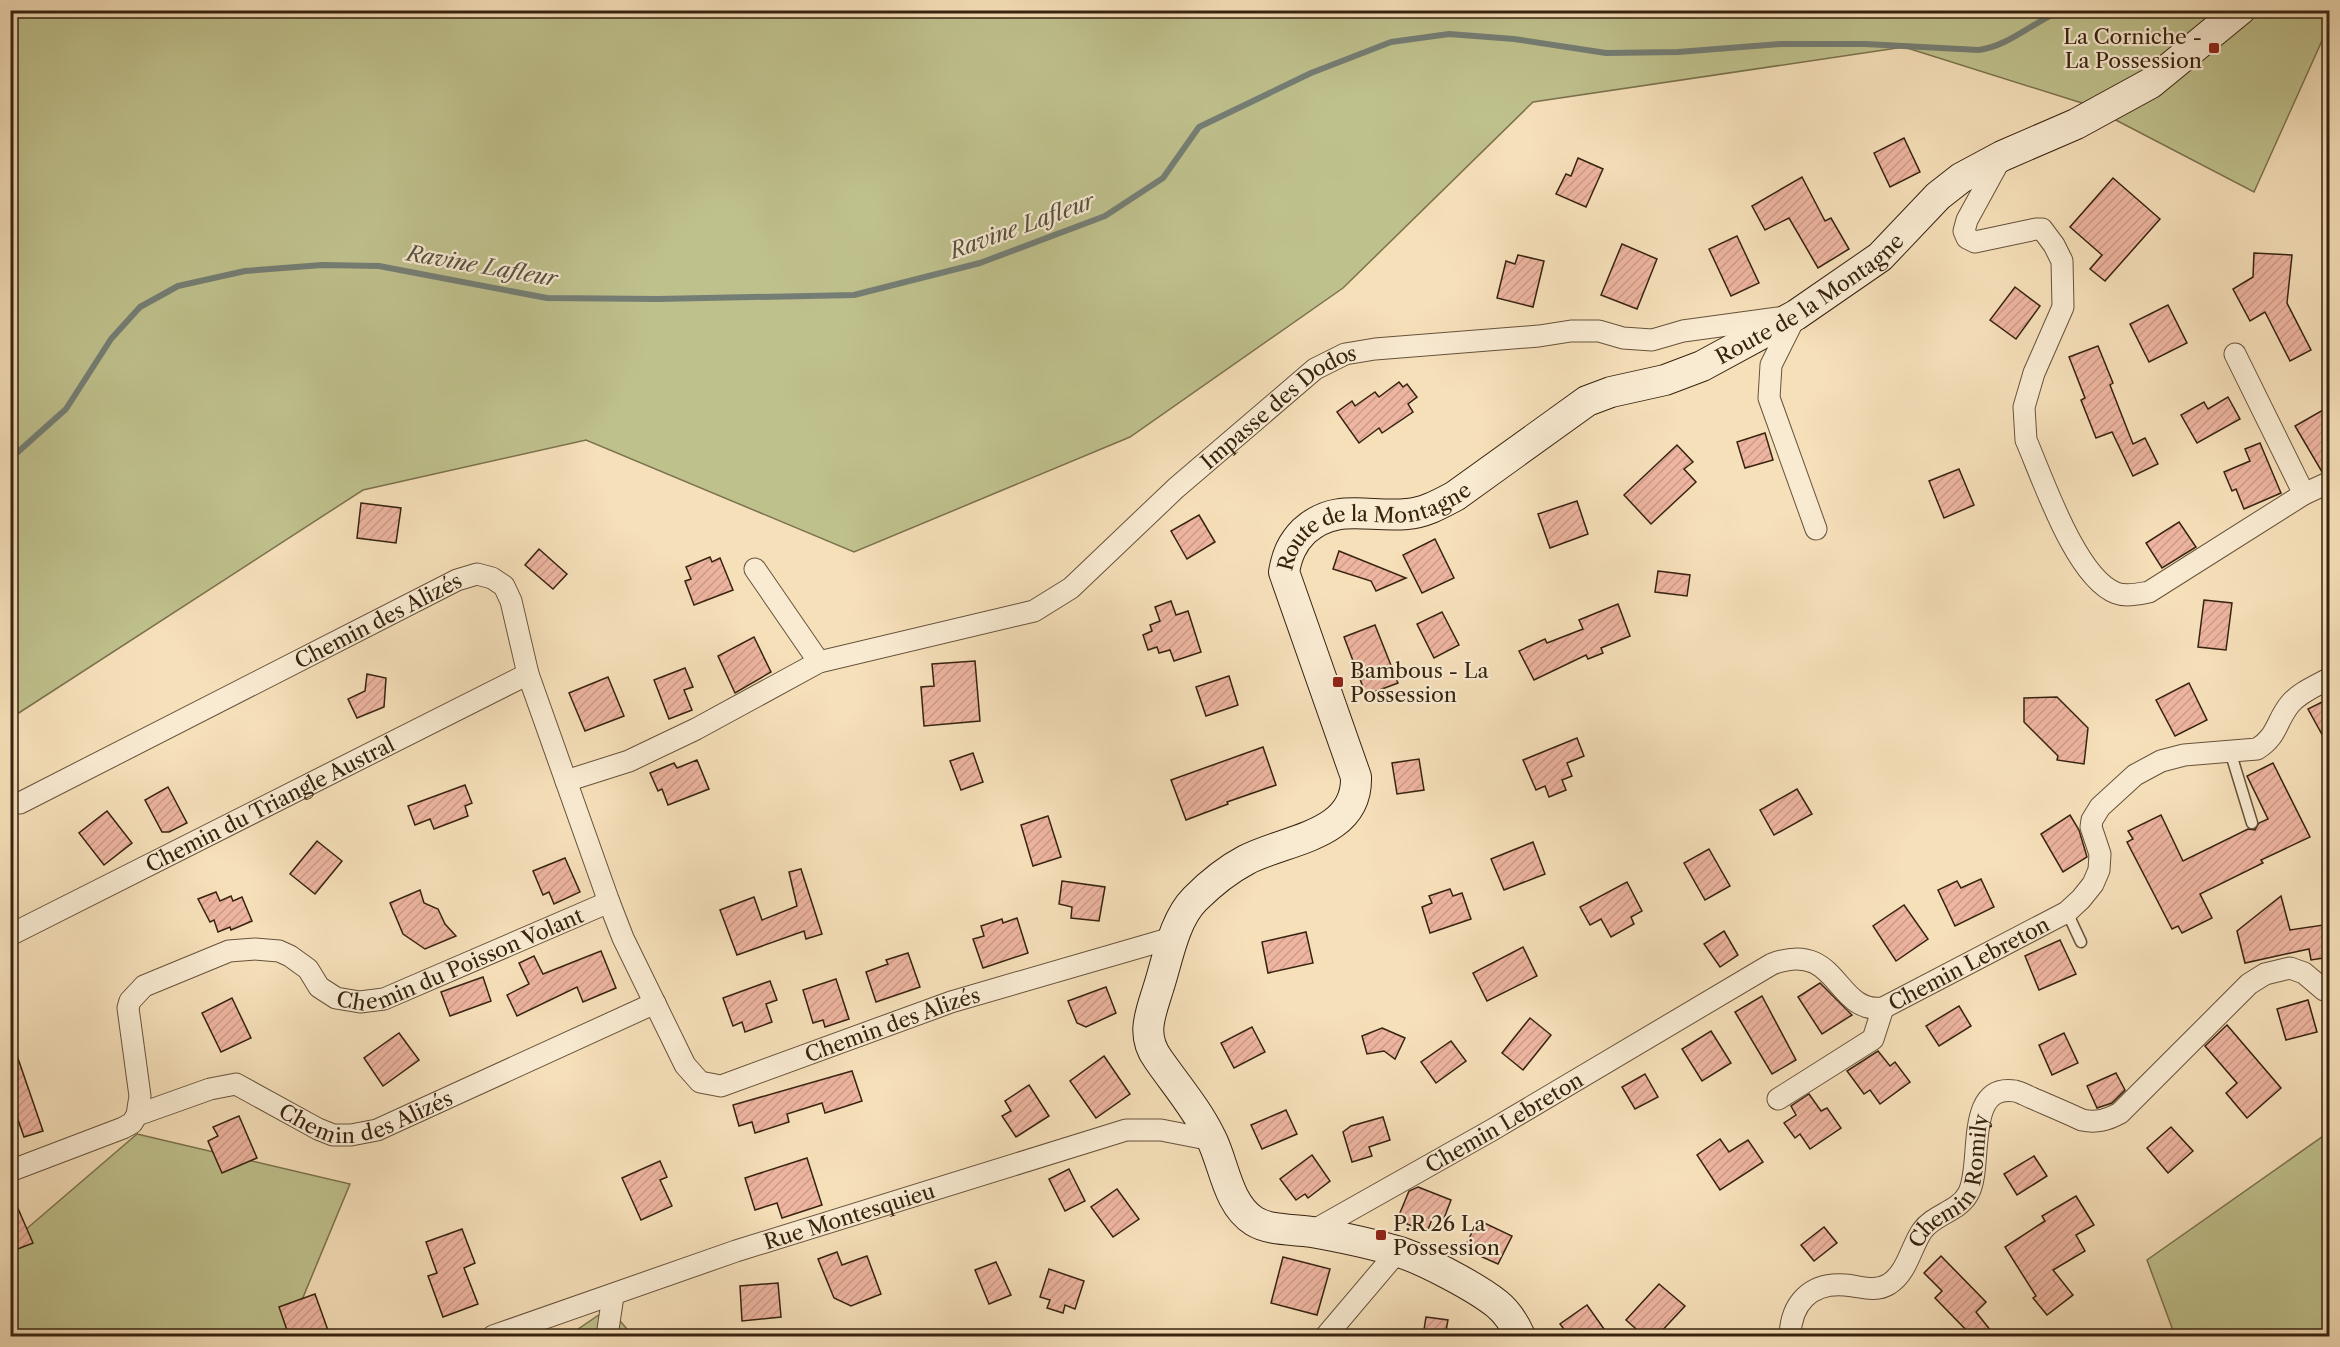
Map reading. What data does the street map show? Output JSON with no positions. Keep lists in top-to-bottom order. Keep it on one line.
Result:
{"streets":{"main road":["Route de la Montagne"],"street":["Impasse des Dodos","Chemin des Alizés","Chemin du Triangle Austral","Chemin du Poisson Volant","Chemin Lebreton","Chemin Romily","Rue Montesquieu"]},"crossings":[["Route de la Montagne","Impasse des Dodos"],["Route de la Montagne","Chemin des Alizés"],["Route de la Montagne","Chemin Lebreton"],["Route de la Montagne","Rue Montesquieu"],["Impasse des Dodos","Chemin des Alizés"],["Chemin des Alizés","Chemin du Triangle Austral"],["Chemin des Alizés","Chemin du Poisson Volant"]],"water":["Ravine Lafleur"],"places":{"transit":["La Corniche - La Possession","Bambous - La Possession","P.R 26 La Possession"]}}
